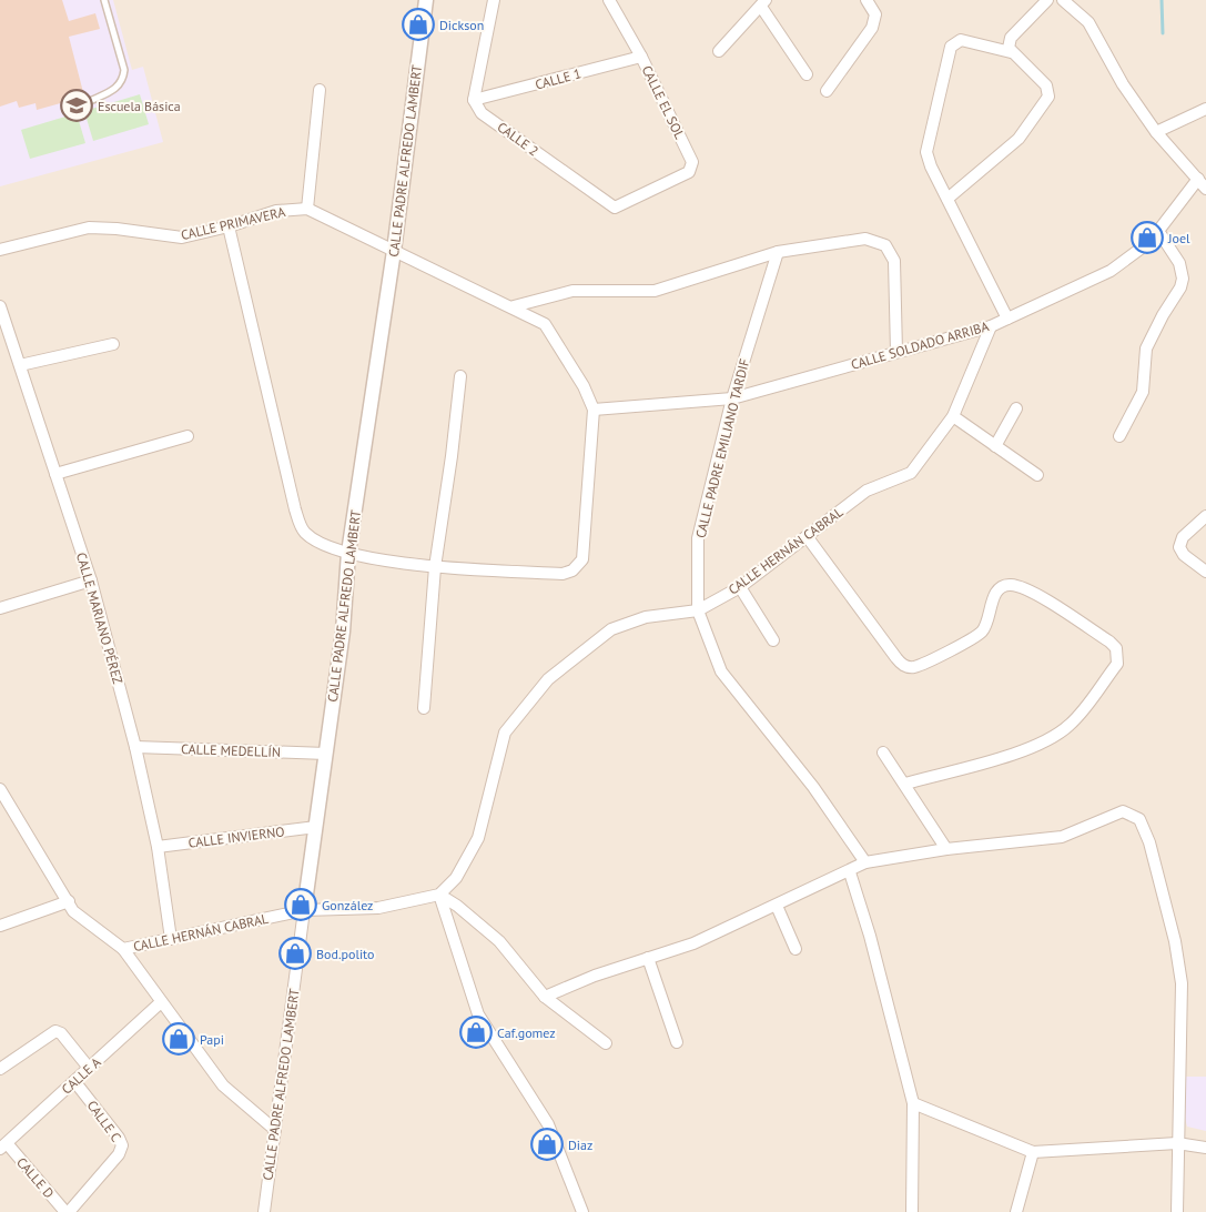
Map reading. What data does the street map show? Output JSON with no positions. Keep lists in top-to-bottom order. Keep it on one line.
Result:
{"streets":{"street":["CALLE 1","CALLE EL SOL","CALLE 2","CALLE PADRE ALFREDO LAMBERT","CALLE PRIMAVERA","CALLE SOLDADO ARRIBA","CALLE PADRE EMILIANO TARDIF","CALLE HERNÁN CABRAL","CALLE MARIANO PÉREZ","CALLE MEDELLÍN","CALLE INVIERNO","CALLE A","CALLE C","CALLE D"]},"crossings":[["CALLE 1","CALLE EL SOL"],["CALLE 1","CALLE 2"],["CALLE EL SOL","CALLE 2"],["CALLE PADRE ALFREDO LAMBERT","CALLE HERNÁN CABRAL"],["CALLE PADRE ALFREDO LAMBERT","CALLE MEDELLÍN"],["CALLE PADRE ALFREDO LAMBERT","CALLE INVIERNO"],["CALLE SOLDADO ARRIBA","CALLE PADRE EMILIANO TARDIF"],["CALLE SOLDADO ARRIBA","CALLE HERNÁN CABRAL"],["CALLE PADRE EMILIANO TARDIF","CALLE HERNÁN CABRAL"],["CALLE HERNÁN CABRAL","CALLE MARIANO PÉREZ"],["CALLE MARIANO PÉREZ","CALLE MEDELLÍN"],["CALLE MARIANO PÉREZ","CALLE INVIERNO"],["CALLE A","CALLE C"],["CALLE A","CALLE D"],["CALLE C","CALLE D"]],"places":{"shop":["Dickson","Joel","González","Bod.polito","Caf.gomez","Papi","Diaz"],"school or university":["Escuela Básica"]}}
